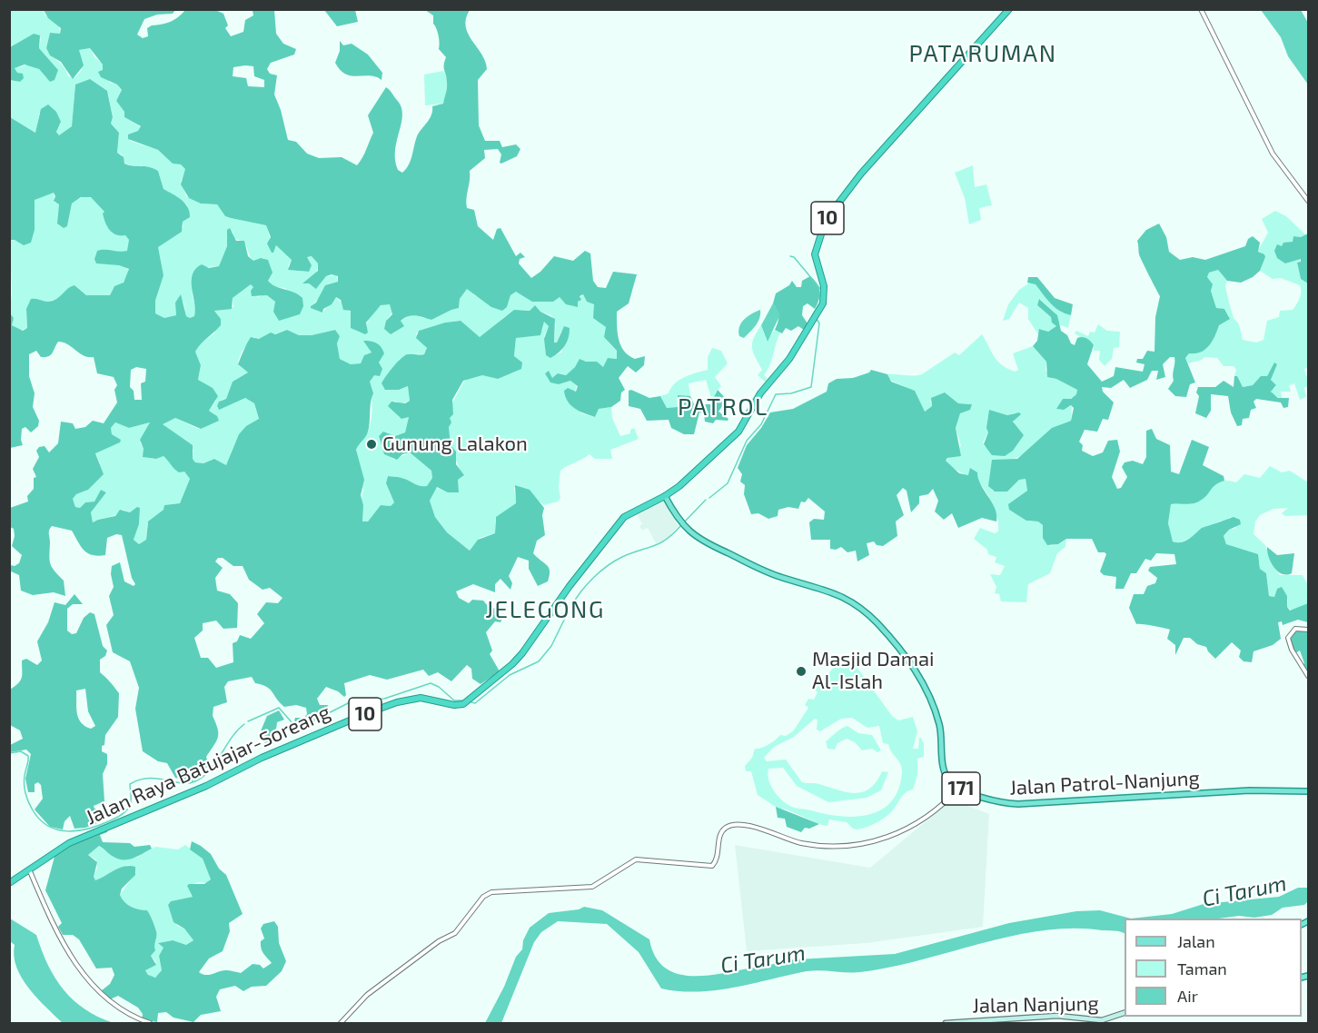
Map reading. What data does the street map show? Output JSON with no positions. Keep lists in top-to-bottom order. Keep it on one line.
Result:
{"streets":{"highway":["10","Jalan Raya Batujajar-Soreang"],"main road":["Jalan Patrol-Nanjung","171","Jalan Nanjung"]},"crossings":[["Jalan Raya Batujajar-Soreang","171"],["Jalan Patrol-Nanjung","171"]],"districts":["PATARUMAN","PATROL","JELEGONG"],"water":["Ci Tarum"],"places":["Gunung Lalakon","Masjid Damai Al-Islah"],"legend":["Jalan","Taman","Air"]}
